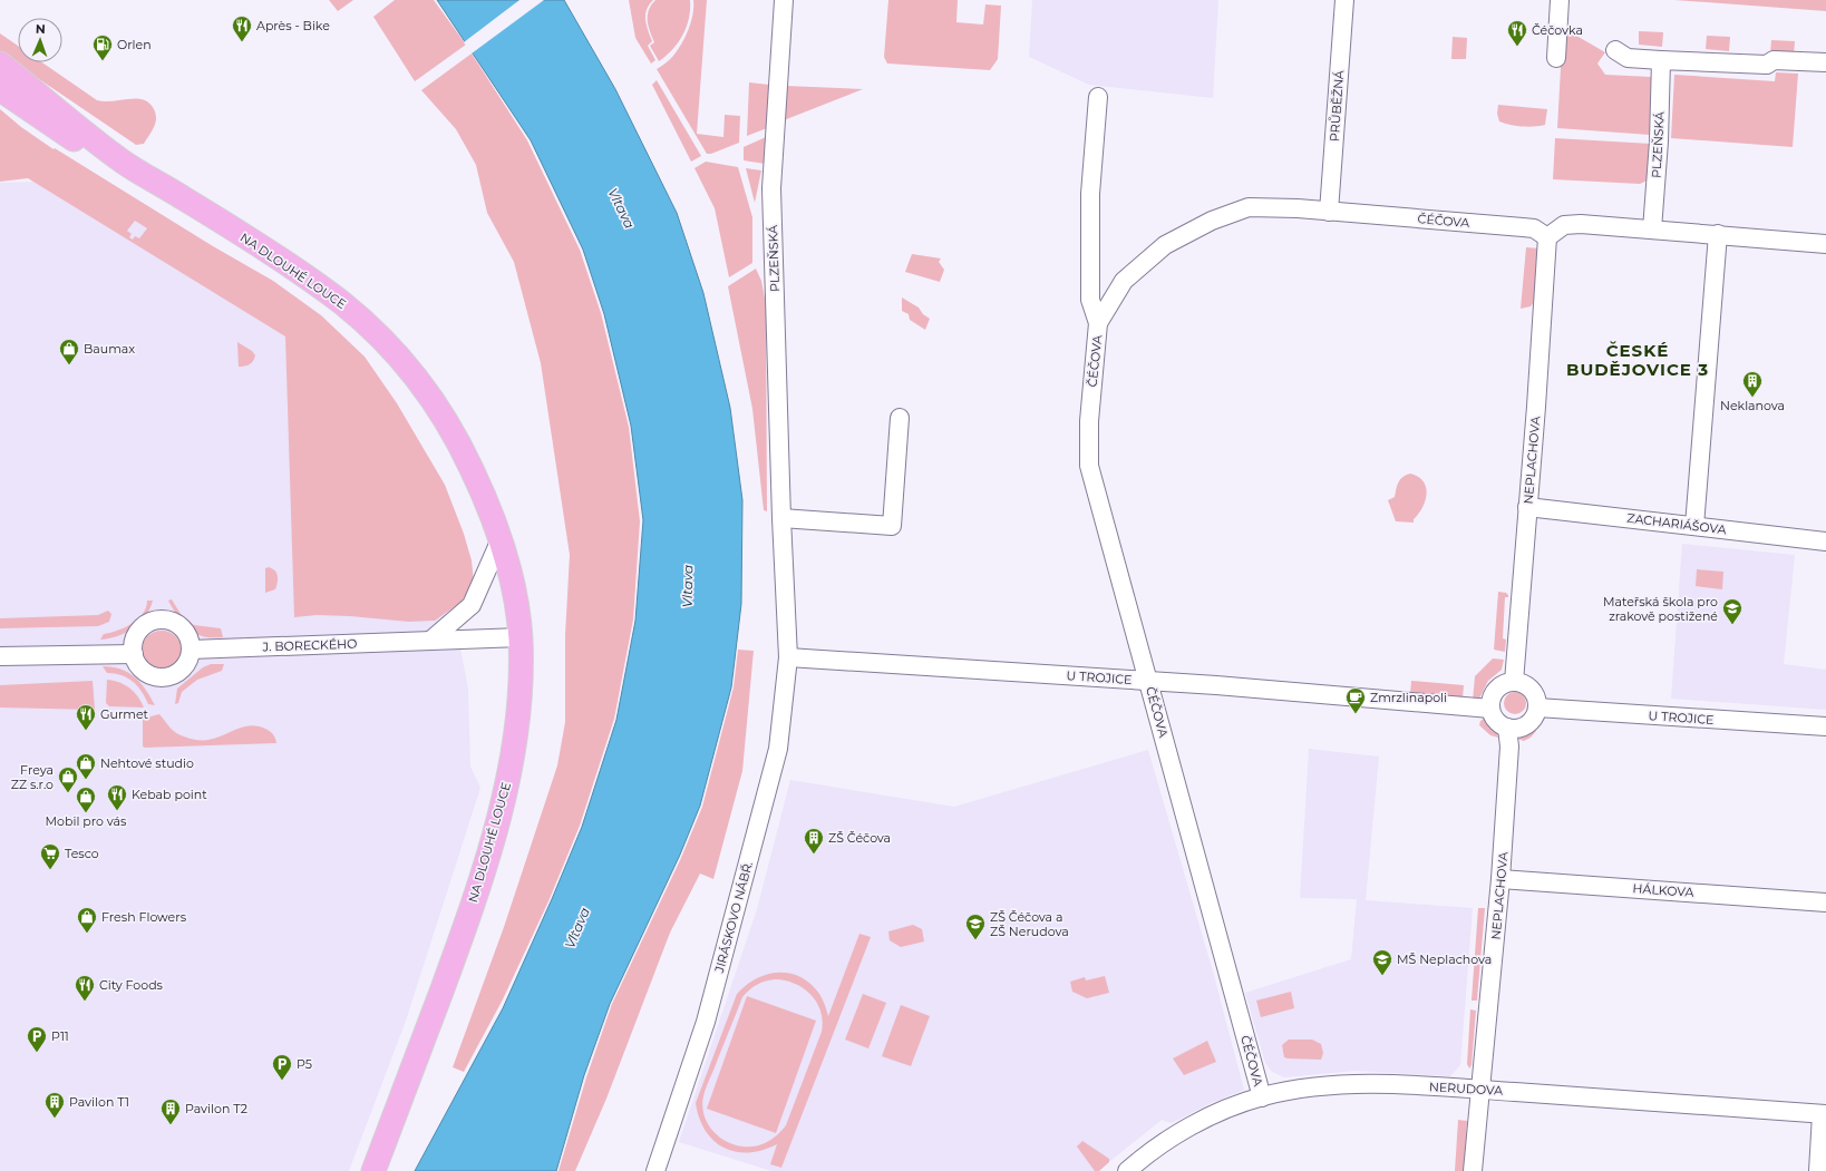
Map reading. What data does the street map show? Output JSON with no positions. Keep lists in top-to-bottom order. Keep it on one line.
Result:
{"streets":{"main road":["NA DLOUHÉ LOUCE"],"street":["PRŮBĚŽNÁ","PLZEŇSKÁ","ČÉČOVA","NEPLACHOVA","ZACHARIÁŠOVA","J. BORECKÉHO","U TROJICE","HÁLKOVA","JIRÁSKOVO NÁBŘ.","NERUDOVA"]},"crossings":[["PRŮBĚŽNÁ","ČÉČOVA"],["PLZEŇSKÁ","U TROJICE"],["PLZEŇSKÁ","JIRÁSKOVO NÁBŘ."],["ČÉČOVA","NEPLACHOVA"],["ČÉČOVA","U TROJICE"],["ČÉČOVA","NERUDOVA"],["NA DLOUHÉ LOUCE","J. BORECKÉHO"],["NEPLACHOVA","ZACHARIÁŠOVA"],["NEPLACHOVA","U TROJICE"],["NEPLACHOVA","HÁLKOVA"],["NEPLACHOVA","NERUDOVA"],["U TROJICE","JIRÁSKOVO NÁBŘ."]],"districts":["ČESKÉ BUDĚJOVICE 3"],"water":["Vltava"],"places":{"restaurant":["Après - Bike","Čéčovka","Gurmet","Kebab point","City Foods"],"fuel station":["Orlen"],"shop":["Baumax","Nehtové studio","Freya ZZ s.r.o","Mobil pro vás","Fresh Flowers"],"building":["Neklanova","ZŠ Čéčova","Pavilon T1","Pavilon T2"],"school or university":["Mateřská škola pro zrakově postižené","ZŠ Čéčova a ZŠ Nerudova","MŠ Neplachova"],"cafe":["Zmrzlinapoli"],"supermarket":["Tesco"],"parking":["P11","P5"]},"north":"top"}
